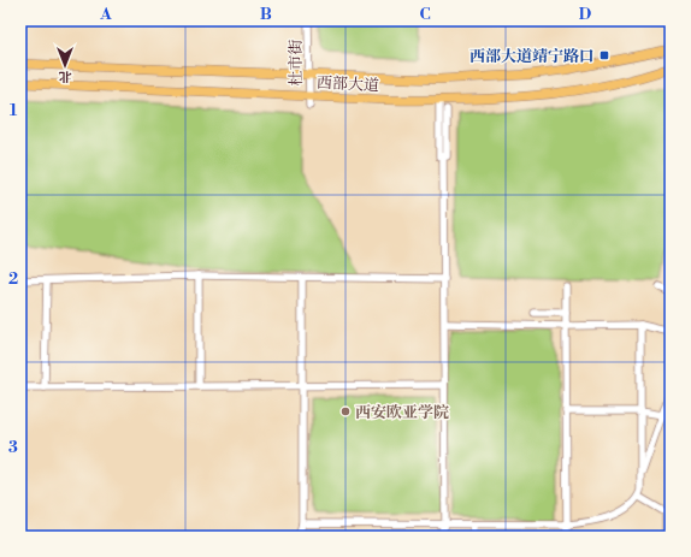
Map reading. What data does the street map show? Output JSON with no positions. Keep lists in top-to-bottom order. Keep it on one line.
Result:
{"streets":{"main road":["西部大道"],"street":["杜市街"]},"crossings":[["杜市街","西部大道"]],"places":{"transit":["西部大道靖宁路口"],"other":["西安欧亚学院"]},"north":"bottom","grid":{"columns":["A","B","C","D"],"rows":["1","2","3"]}}
